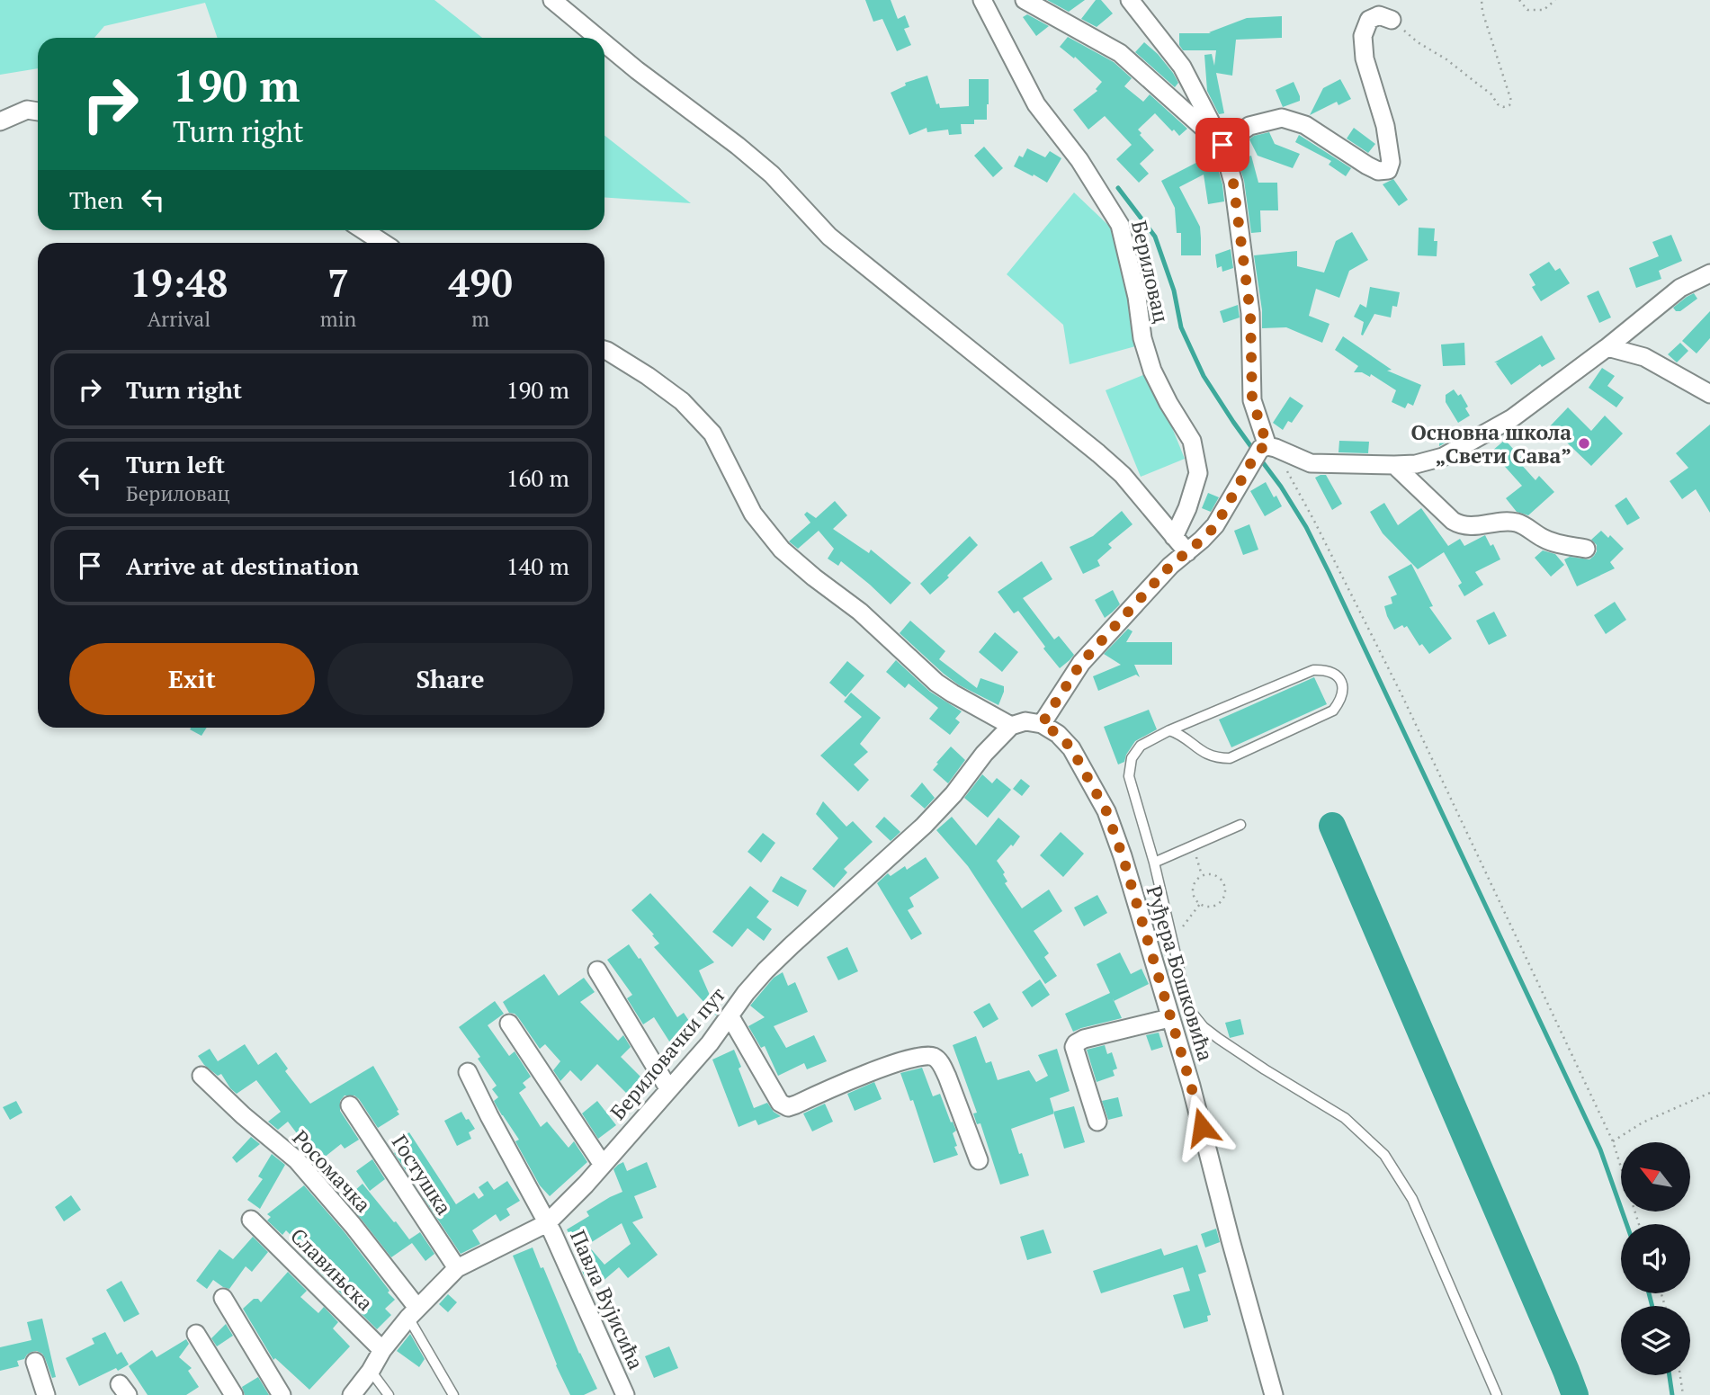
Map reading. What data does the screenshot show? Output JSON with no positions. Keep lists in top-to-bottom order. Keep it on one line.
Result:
{"streets":{"street":["Бериловац","Руђера Бошковића","Бериловачки пут","Росомачка","Гостушка","Славињска","Павла Вујисића"]},"crossings":[["Бериловачки пут","Росомачка"],["Бериловачки пут","Гостушка"],["Бериловачки пут","Славињска"],["Бериловачки пут","Павла Вујисића"]],"places":["Основна школа „Свети Сава”"],"north":"top left","page":{"turn":["190 m","Turn right"],"then":"Then","eta":["19:48","Arrival","7","min","490","m"],"list":[{"name":"Turn right","value":"190 m"},{"name":"Turn left","note":"Бериловац","value":"160 m"},{"name":"Arrive at destination","value":"140 m"}],"buttons":["Exit","Share"]}}
